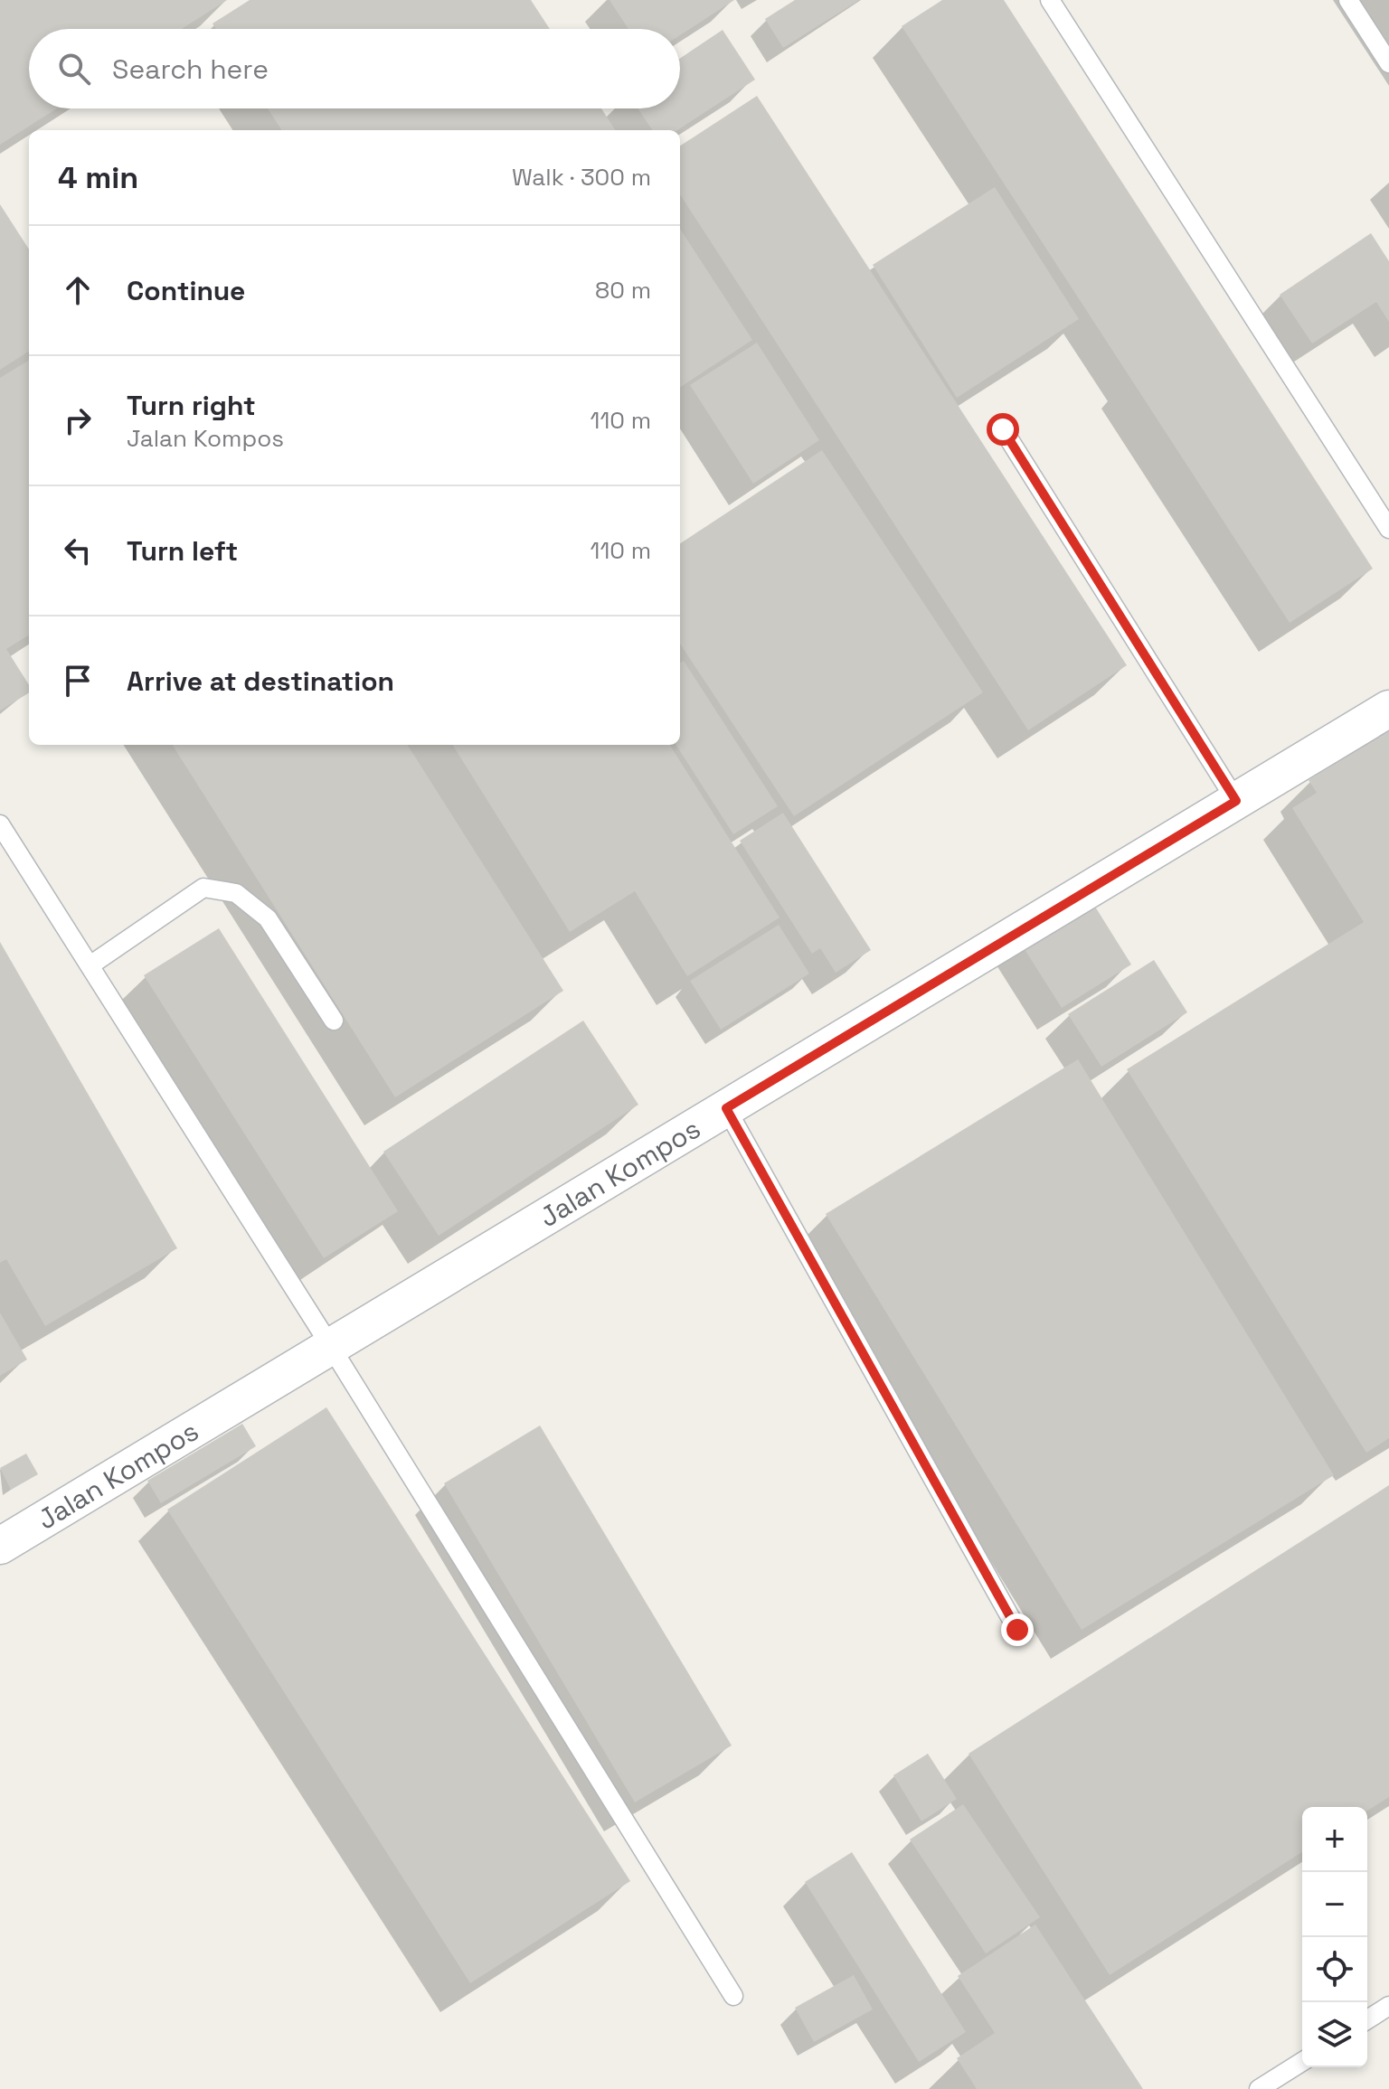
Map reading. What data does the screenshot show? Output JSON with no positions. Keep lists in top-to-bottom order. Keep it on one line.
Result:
{"streets":{"street":["Jalan Kompos"]},"page":{"search":"Search here","heading":["4 min","Walk · 300 m"],"list":[["Continue","80 m"],["Turn right","Jalan Kompos","110 m"],["Turn left","110 m"],"Arrive at destination"],"map_buttons":["+","−"]}}
